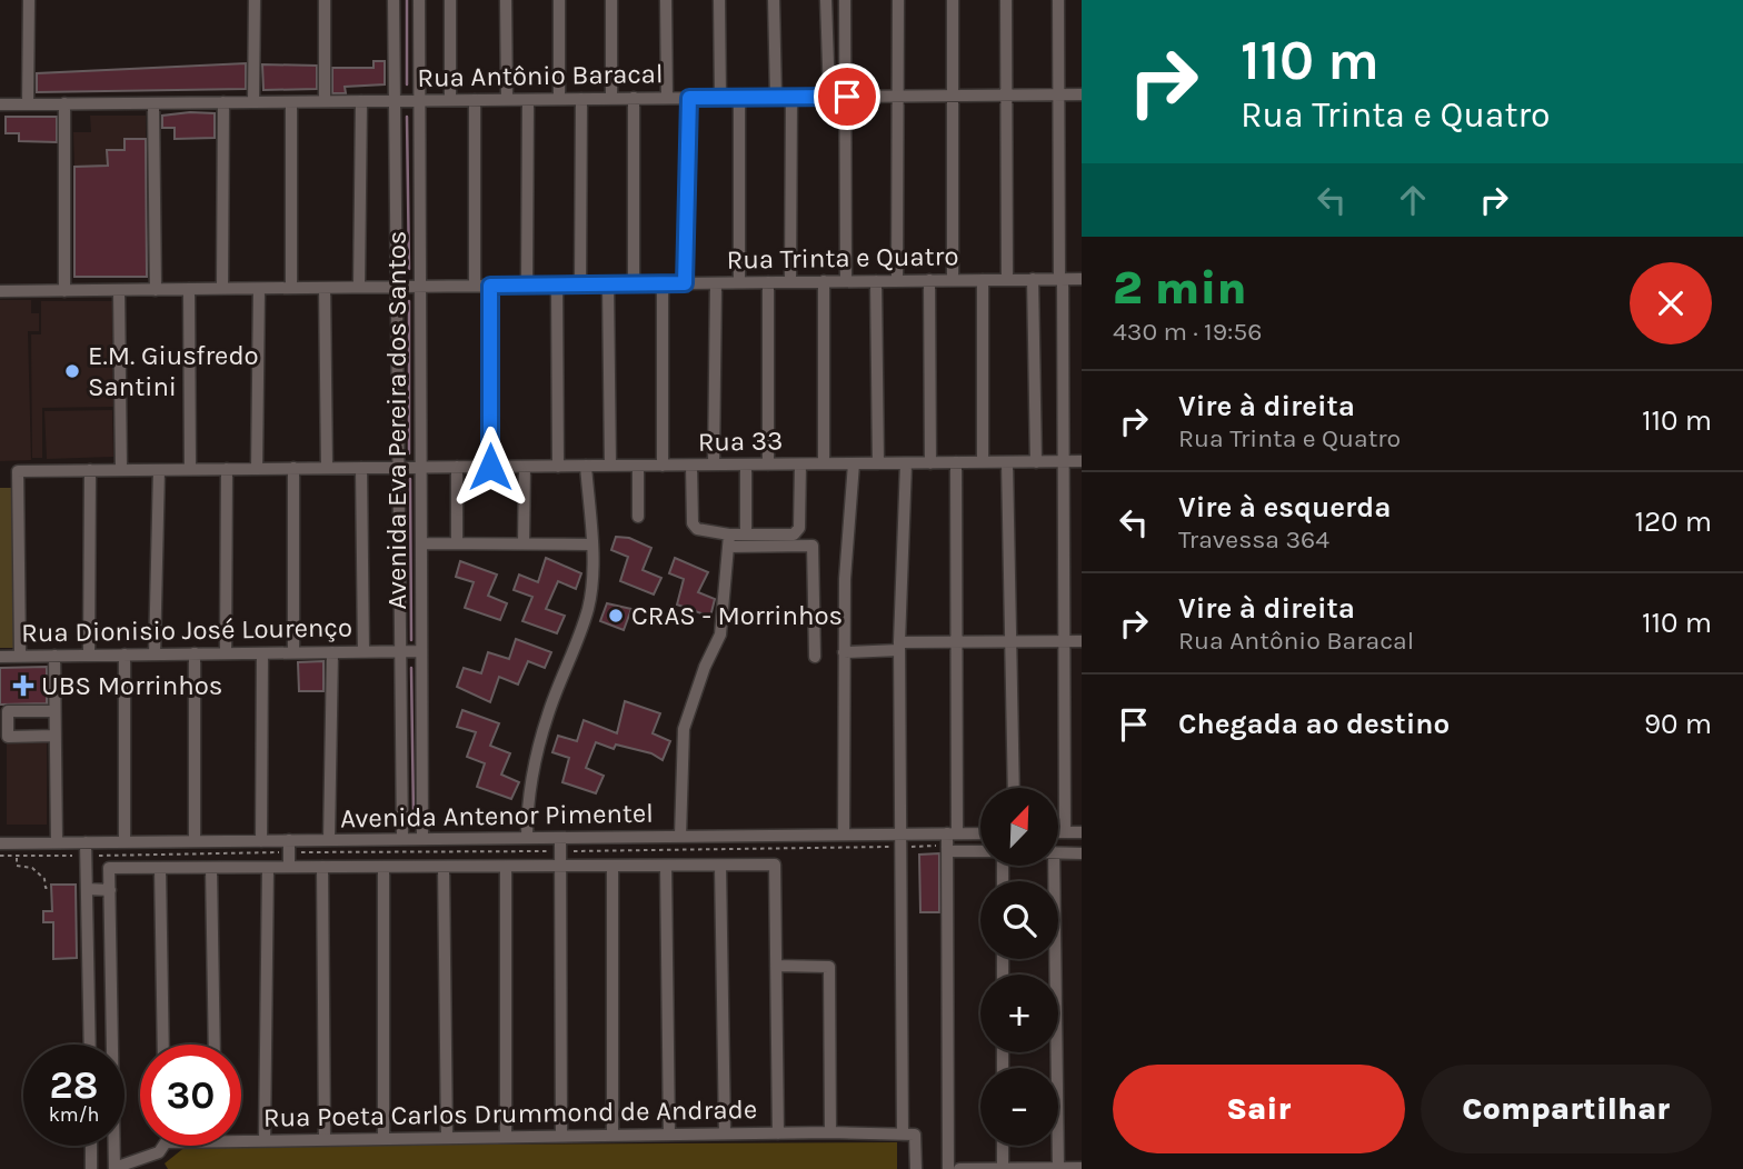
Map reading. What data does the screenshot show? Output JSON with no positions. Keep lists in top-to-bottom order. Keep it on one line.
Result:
{"streets":{"street":["Rua Antônio Baracal","Rua Trinta e Quatro","Avenida Eva Pereira dos Santos","Rua 33","Rua Dionisio José Lourenço","Avenida Antenor Pimentel","Rua Poeta Carlos Drummond de Andrade"]},"crossings":[["Rua Antônio Baracal","Avenida Eva Pereira dos Santos"],["Rua Trinta e Quatro","Avenida Eva Pereira dos Santos"],["Avenida Eva Pereira dos Santos","Rua 33"],["Avenida Eva Pereira dos Santos","Rua Dionisio José Lourenço"],["Avenida Eva Pereira dos Santos","Avenida Antenor Pimentel"],["Rua 33","Rua Dionisio José Lourenço"]],"places":{"other":["E.M. Giusfredo Santini","CRAS - Morrinhos"],"health":["UBS Morrinhos"]},"north":"top right","page":{"turn":["110 m","Rua Trinta e Quatro"],"heading":["2 min","430 m · 19:56"],"list":[{"name":"Vire à direita","note":"Rua Trinta e Quatro","value":"110 m"},{"name":"Vire à esquerda","note":"Travessa 364","value":"120 m"},{"name":"Vire à direita","note":"Rua Antônio Baracal","value":"110 m"},{"name":"Chegada ao destino","value":"90 m"}],"map_buttons":["+","−"],"speed":"28 km/h","limit":"30","buttons":["Sair","Compartilhar"]}}
